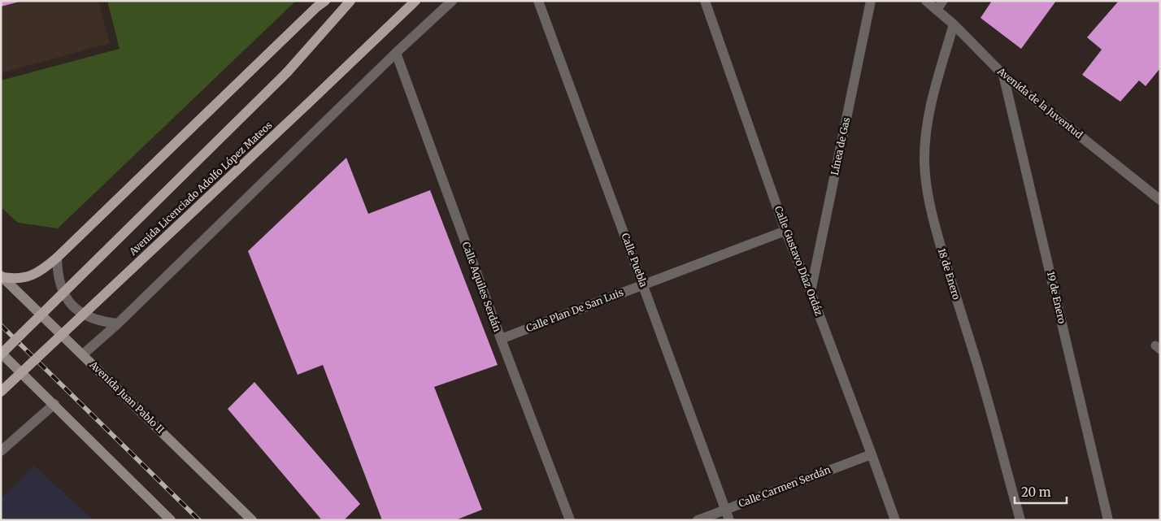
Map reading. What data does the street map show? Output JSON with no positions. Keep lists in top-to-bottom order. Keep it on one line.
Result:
{"streets":{"main road":["Avenida Licenciado Adolfo López Mateos","Avenida Juan Pablo II"],"street":["Avenida de la Juventud","Línea de Gas","Calle Puebla","Calle Gustavo Díaz Ordáz","18 de Enero","Calle Aquiles Serdán","19 de Enero","Calle Plan De San Luis","Calle Carmen Serdán"]},"crossings":[["Avenida de la Juventud","18 de Enero"],["Avenida de la Juventud","19 de Enero"],["Línea de Gas","Calle Gustavo Díaz Ordáz"],["Calle Puebla","Calle Plan De San Luis"],["Calle Puebla","Calle Carmen Serdán"],["Calle Gustavo Díaz Ordáz","Calle Plan De San Luis"],["Calle Gustavo Díaz Ordáz","Calle Carmen Serdán"],["Calle Aquiles Serdán","Calle Plan De San Luis"]],"scale_bar":"20 m"}
